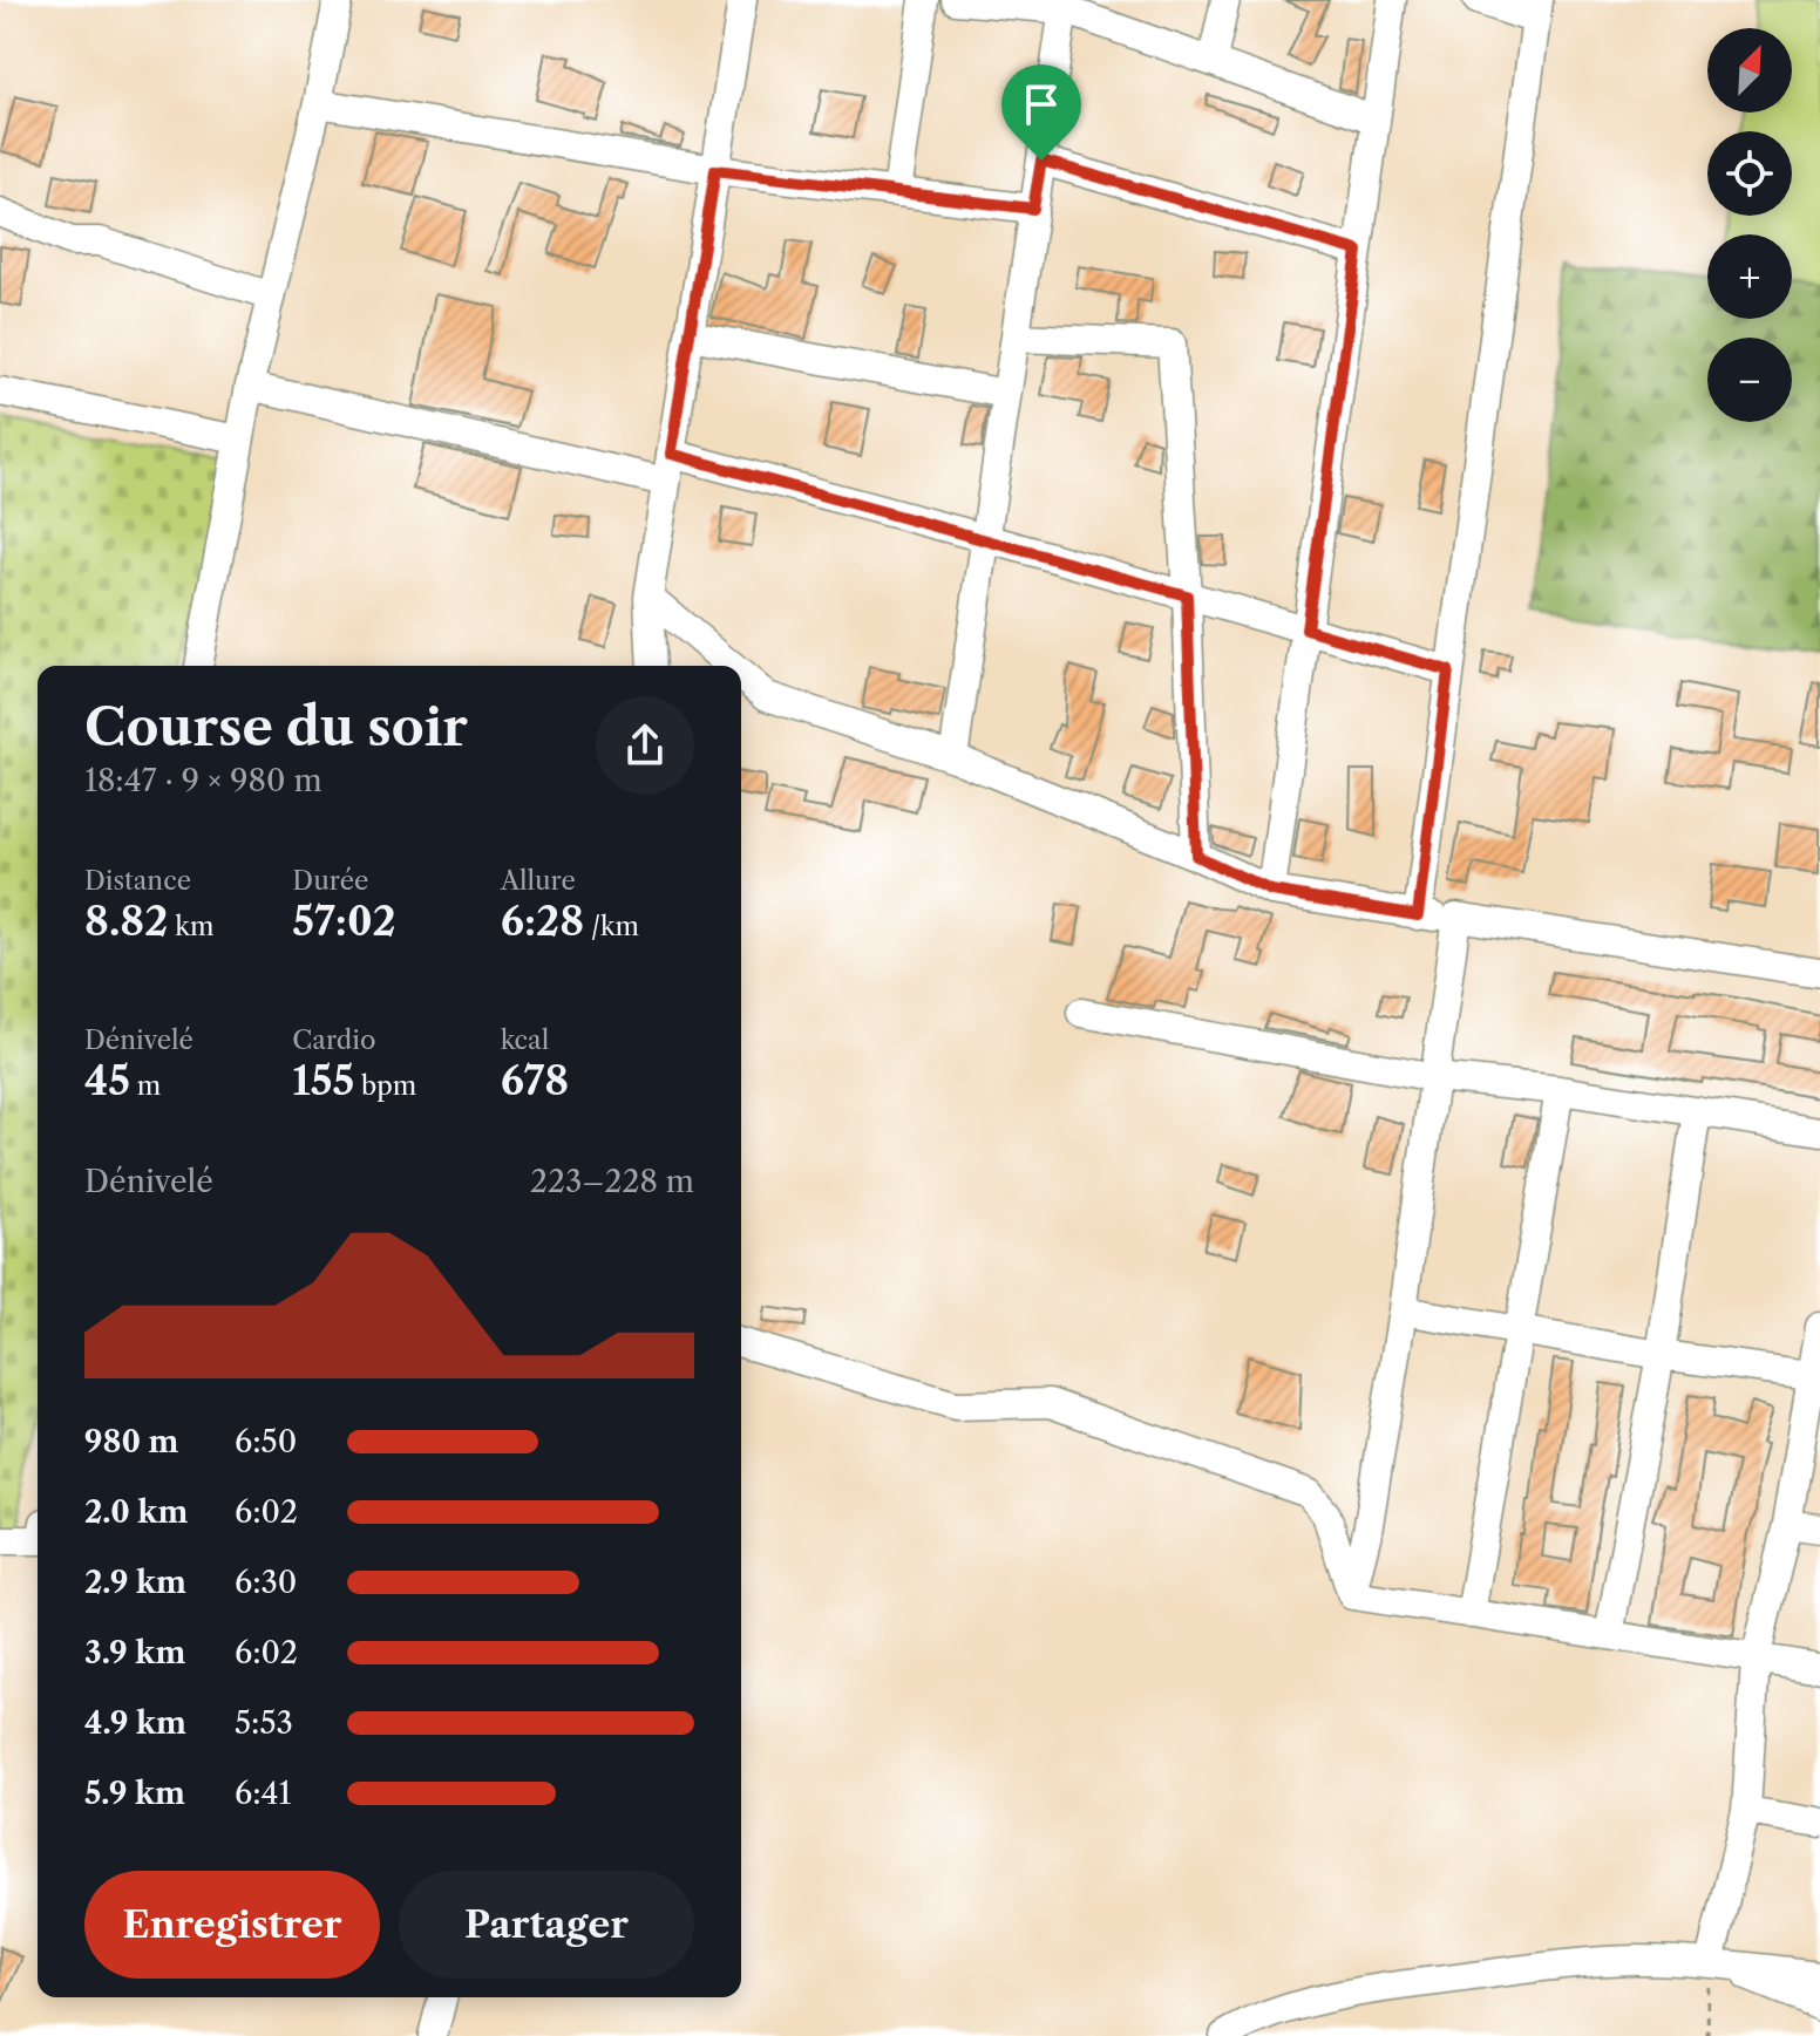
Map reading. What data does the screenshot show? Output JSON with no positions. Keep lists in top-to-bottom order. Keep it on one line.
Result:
{"north":"top right","page":{"map_buttons":["+","−"],"heading":["Course du soir","18:47 · 9 × 980 m"],"stats":[["Distance","8.82 km"],["Durée","57:02"],["Allure","6:28 /km"],["Dénivelé","45 m"],["Cardio","155 bpm"],["kcal","678"]],"chart":["Dénivelé","223–228 m"],"list":[{"name":"980 m","note":"6:50"},{"name":"2.0 km","note":"6:02"},{"name":"2.9 km","note":"6:30"},{"name":"3.9 km","note":"6:02"},{"name":"4.9 km","note":"5:53"},{"name":"5.9 km","note":"6:41"}],"buttons":["Enregistrer","Partager"]}}
